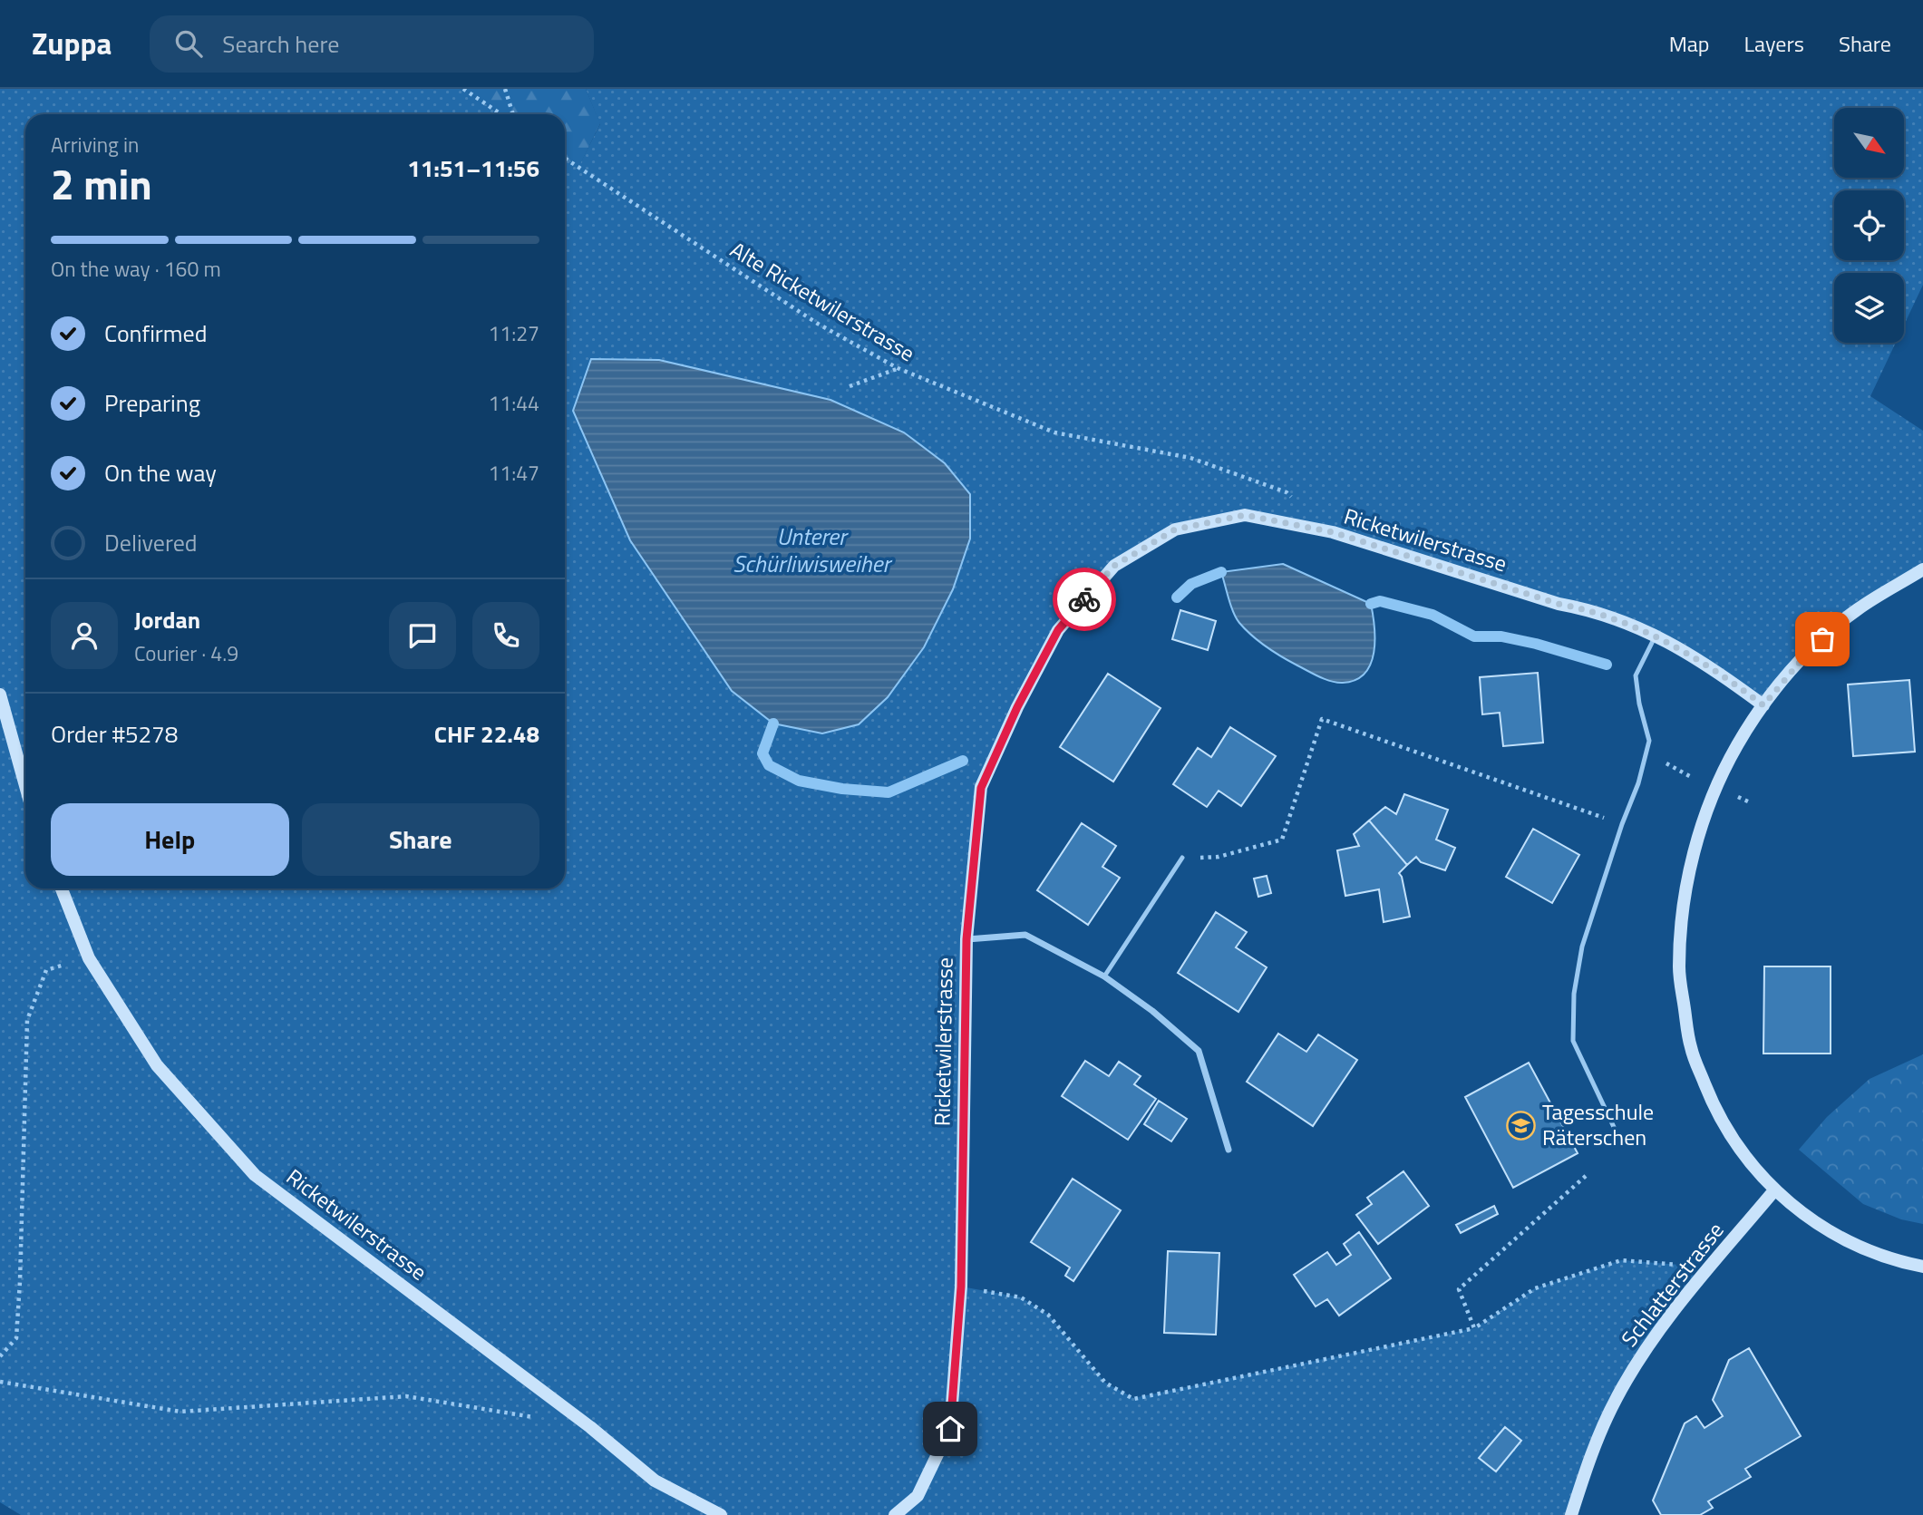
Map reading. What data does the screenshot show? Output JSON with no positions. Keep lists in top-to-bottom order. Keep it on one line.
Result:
{"streets":{"street":["Ricketwilerstrasse","Schlatterstrasse"],"path":["Alte Ricketwilerstrasse"]},"water":["Unterer Schürliwisweiher"],"places":{"school or university":["Tagesschule Räterschen"]},"north":"bottom right","page":{"header":"Zuppa","search":"Search here","nav":["Map","Layers","Share"],"heading":["2 min","Arriving in","11:51–11:56"],"panel":["Jordan","Courier · 4.9","Order #5278","CHF 22.48"],"bar":"On the way · 160 m","list":[["Confirmed","11:27"],["Preparing","11:44"],["On the way","11:47"],"Delivered"],"buttons":["Help","Share"]}}
